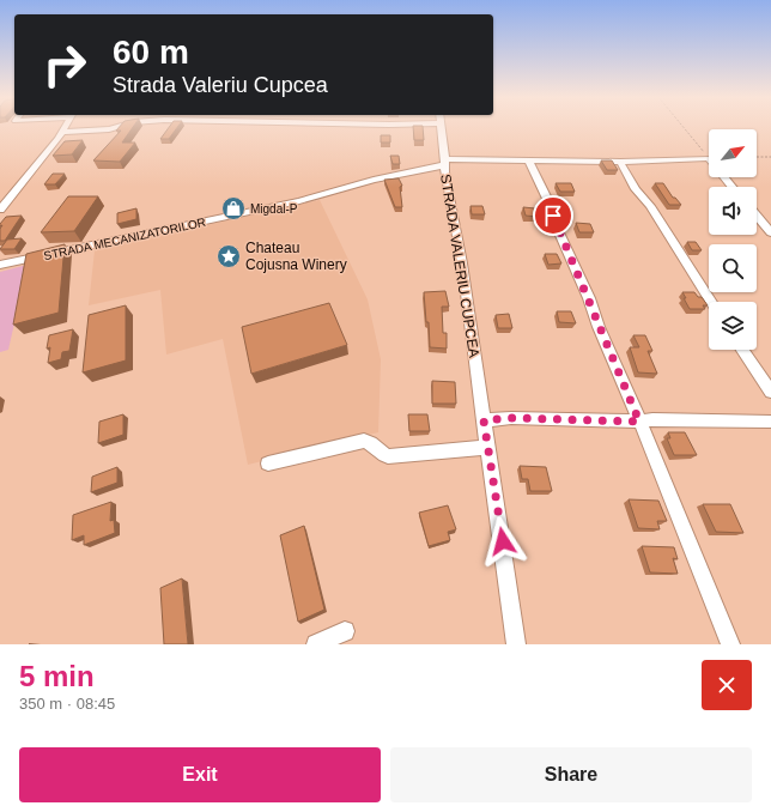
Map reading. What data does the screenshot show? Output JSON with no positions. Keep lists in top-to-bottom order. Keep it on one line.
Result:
{"streets":{"street":["STRADA MECANIZATORILOR","STRADA VALERIU CUPCEA"]},"crossings":[["STRADA MECANIZATORILOR","STRADA VALERIU CUPCEA"]],"places":{"shop":["Migdal-P"],"place":["Chateau Cojusna Winery"]},"north":"top right","page":{"turn":["60 m","Strada Valeriu Cupcea"],"heading":["5 min","350 m · 08:45"],"buttons":["Exit","Share"]}}
